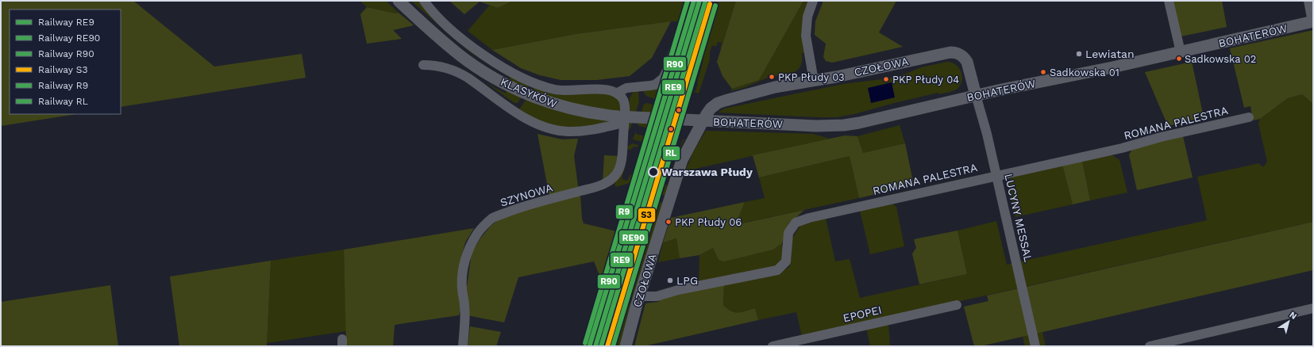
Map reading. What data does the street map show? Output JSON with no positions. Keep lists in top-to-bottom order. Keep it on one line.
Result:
{"streets":{"street":["BOHATERÓW","CZOŁOWA","KLASYKÓW","ROMANA PALESTRA","SZYNOWA","LUCYNY MESSAL","EPOPEI"]},"crossings":[["BOHATERÓW","CZOŁOWA"],["BOHATERÓW","KLASYKÓW"],["BOHATERÓW","LUCYNY MESSAL"],["CZOŁOWA","ROMANA PALESTRA"],["CZOŁOWA","LUCYNY MESSAL"],["ROMANA PALESTRA","LUCYNY MESSAL"]],"places":["Lewiatan","Sadkowska 02","Sadkowska 01","PKP Płudy 03","PKP Płudy 04","Warszawa Płudy","PKP Płudy 06","LPG"],"lines":["rail line RE9","rail line R90","rail line R9","rail line RE90","rail line S3","rail line RL"],"legend":["Railway RE9","Railway RE90","Railway R90","Railway S3","Railway R9","Railway RL"],"north":"top right"}
